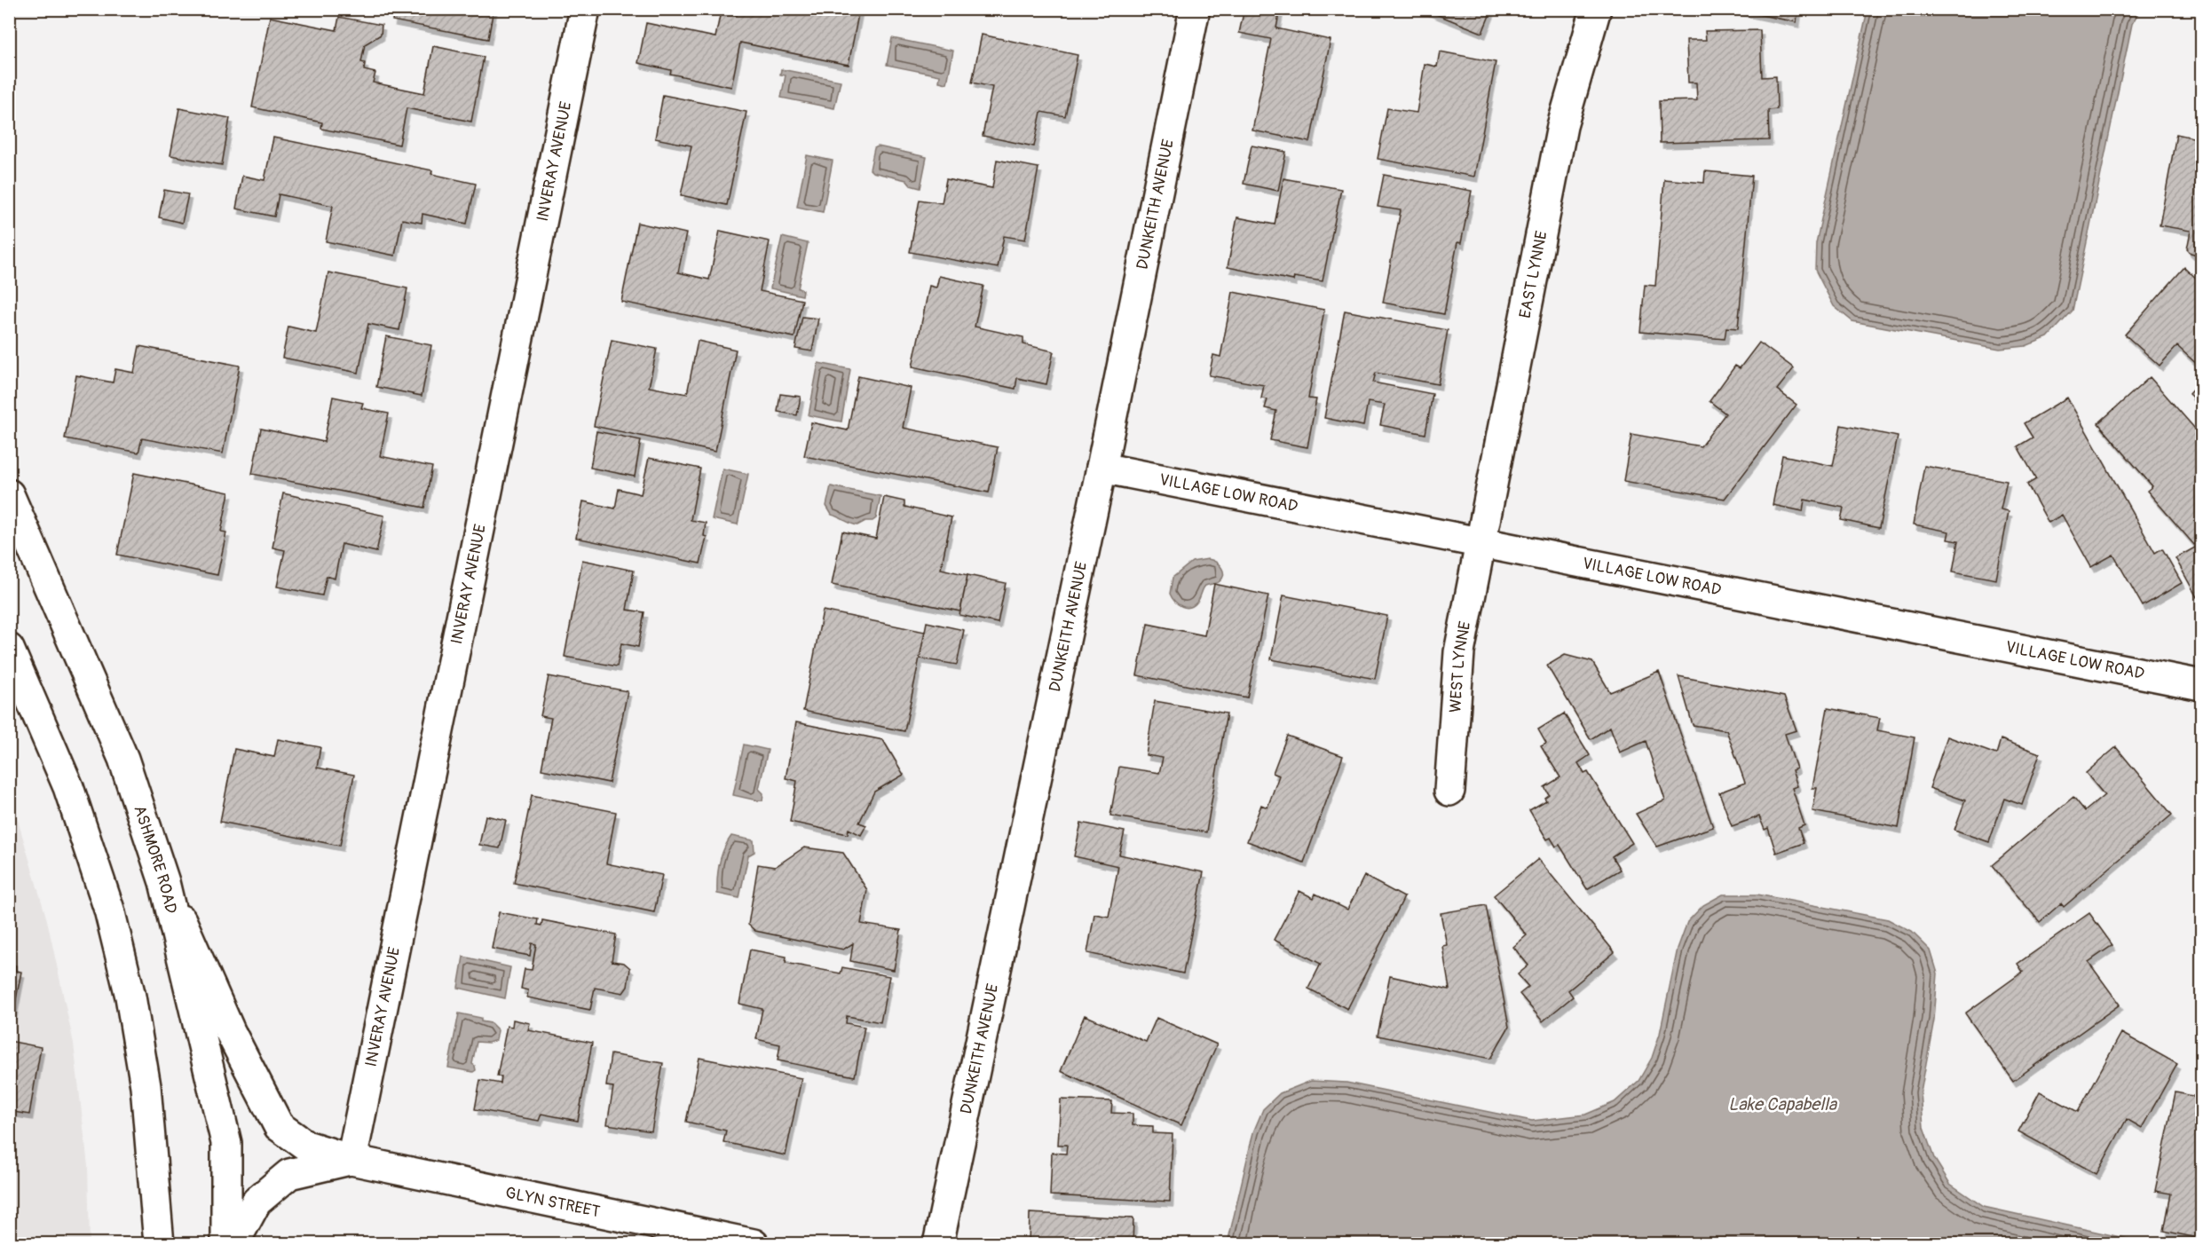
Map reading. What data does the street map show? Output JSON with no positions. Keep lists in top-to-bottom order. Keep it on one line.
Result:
{"streets":{"street":["INVERAY AVENUE","DUNKEITH AVENUE","EAST LYNNE","VILLAGE LOW ROAD","WEST LYNNE","ASHMORE ROAD","GLYN STREET"]},"crossings":[["INVERAY AVENUE","GLYN STREET"],["DUNKEITH AVENUE","VILLAGE LOW ROAD"],["EAST LYNNE","VILLAGE LOW ROAD"],["EAST LYNNE","WEST LYNNE"],["VILLAGE LOW ROAD","WEST LYNNE"],["ASHMORE ROAD","GLYN STREET"]],"water":["Lake Capabella"]}
